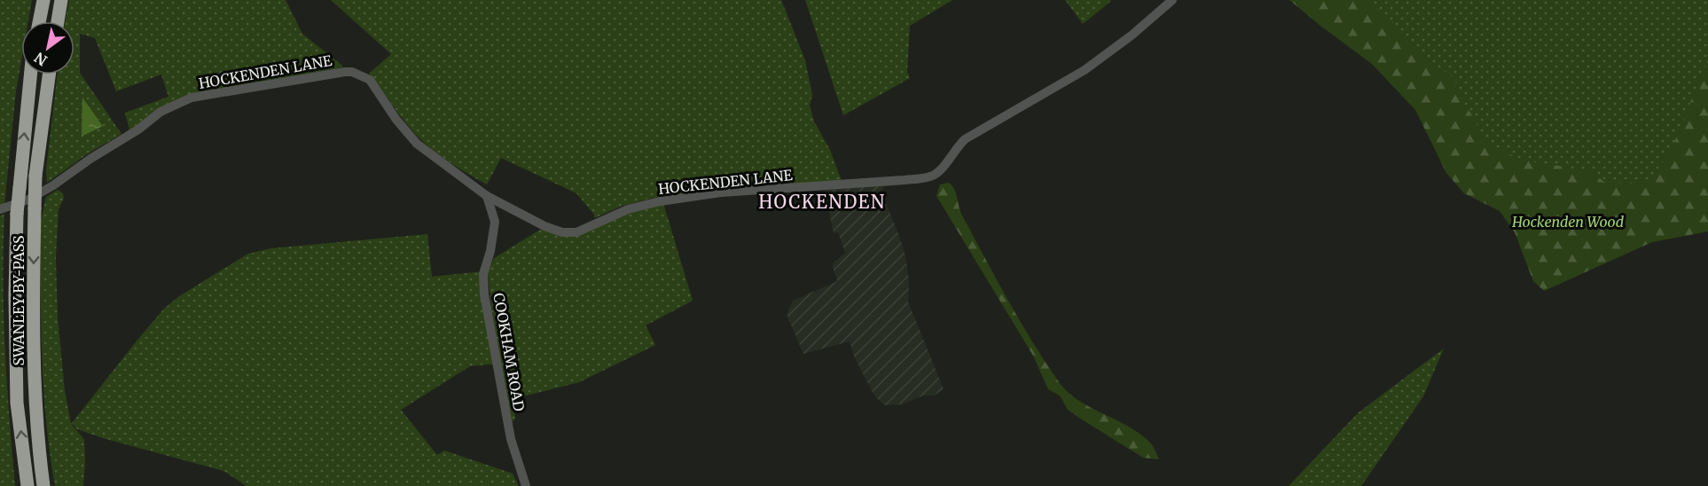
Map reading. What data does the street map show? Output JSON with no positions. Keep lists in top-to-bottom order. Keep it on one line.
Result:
{"streets":{"highway":["SWANLEY BY-PASS"],"street":["HOCKENDEN LANE","COOKHAM ROAD"]},"crossings":[["HOCKENDEN LANE","COOKHAM ROAD"]],"districts":["HOCKENDEN"],"parks":["Hockenden Wood"],"north":"bottom left"}
